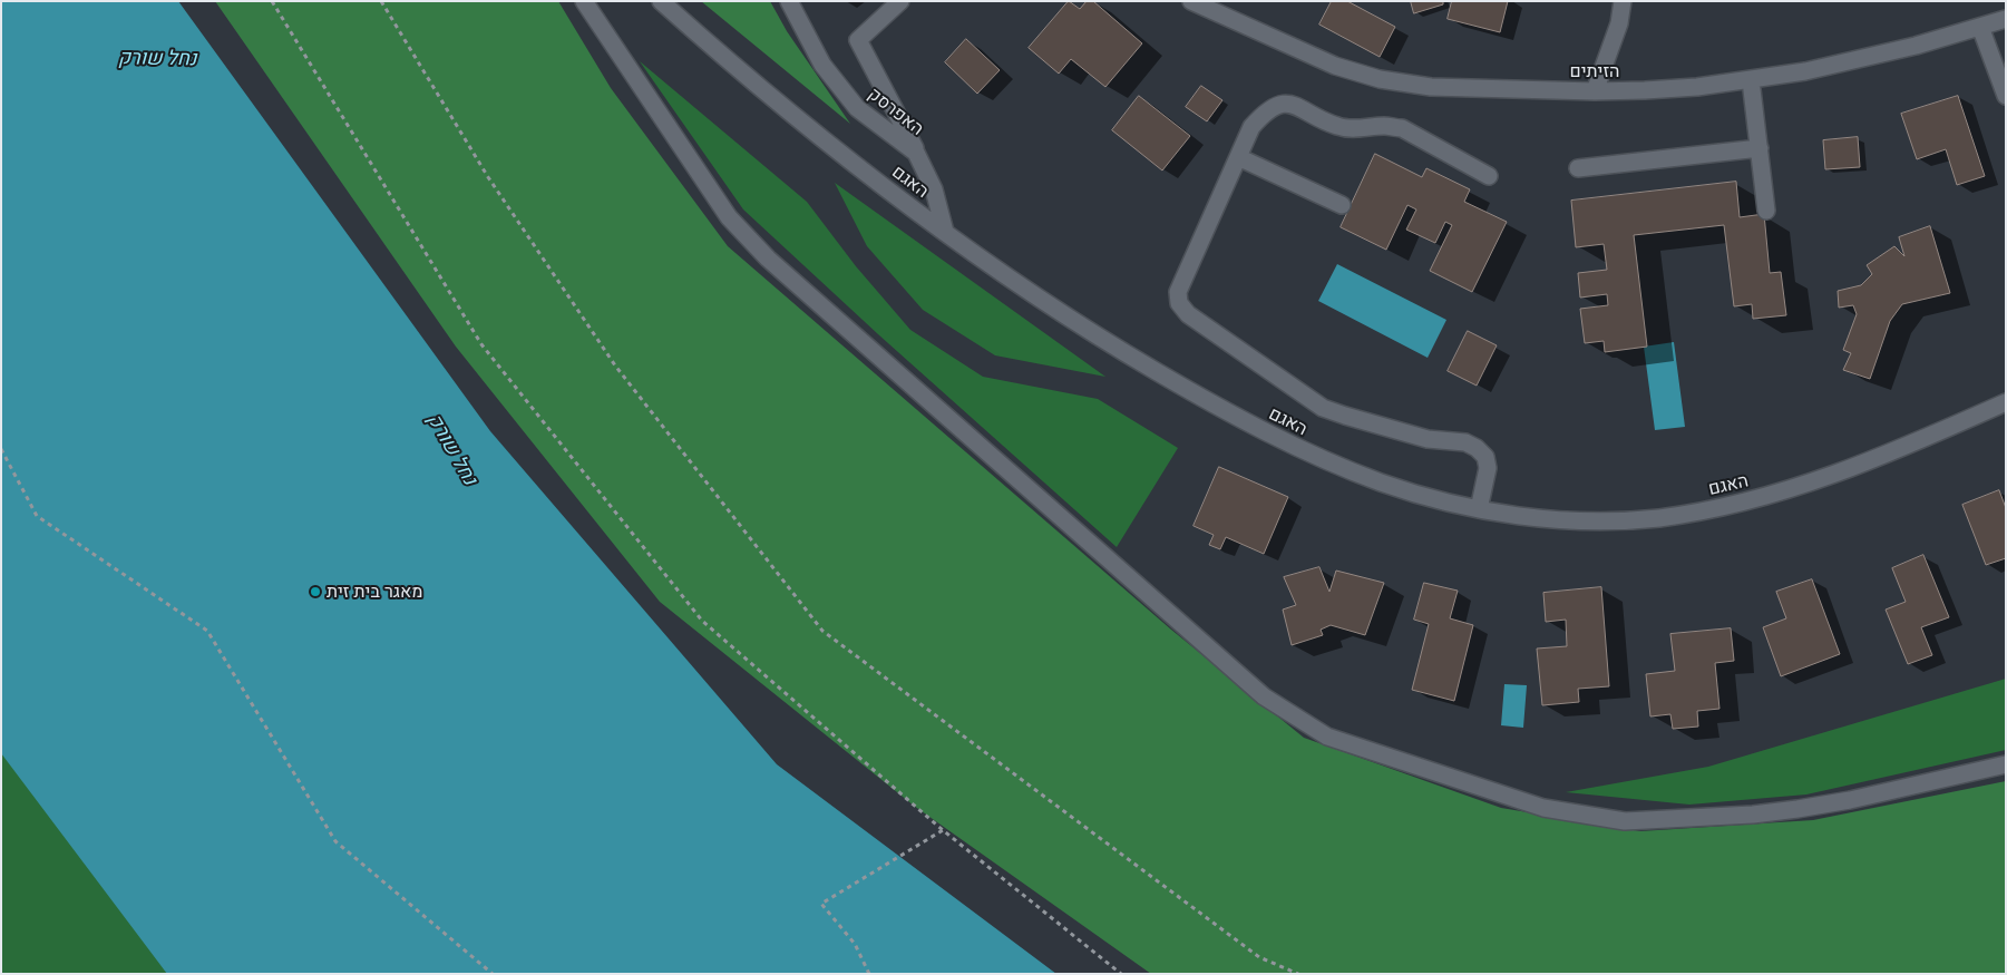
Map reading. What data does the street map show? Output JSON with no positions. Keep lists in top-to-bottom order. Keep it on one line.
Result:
{"streets":{"street":["הזיתים","האפרסק","האגם"]},"crossings":[["האפרסק","האגם"]],"water":["נחל שורק"],"places":["מאגר בית זית"]}
